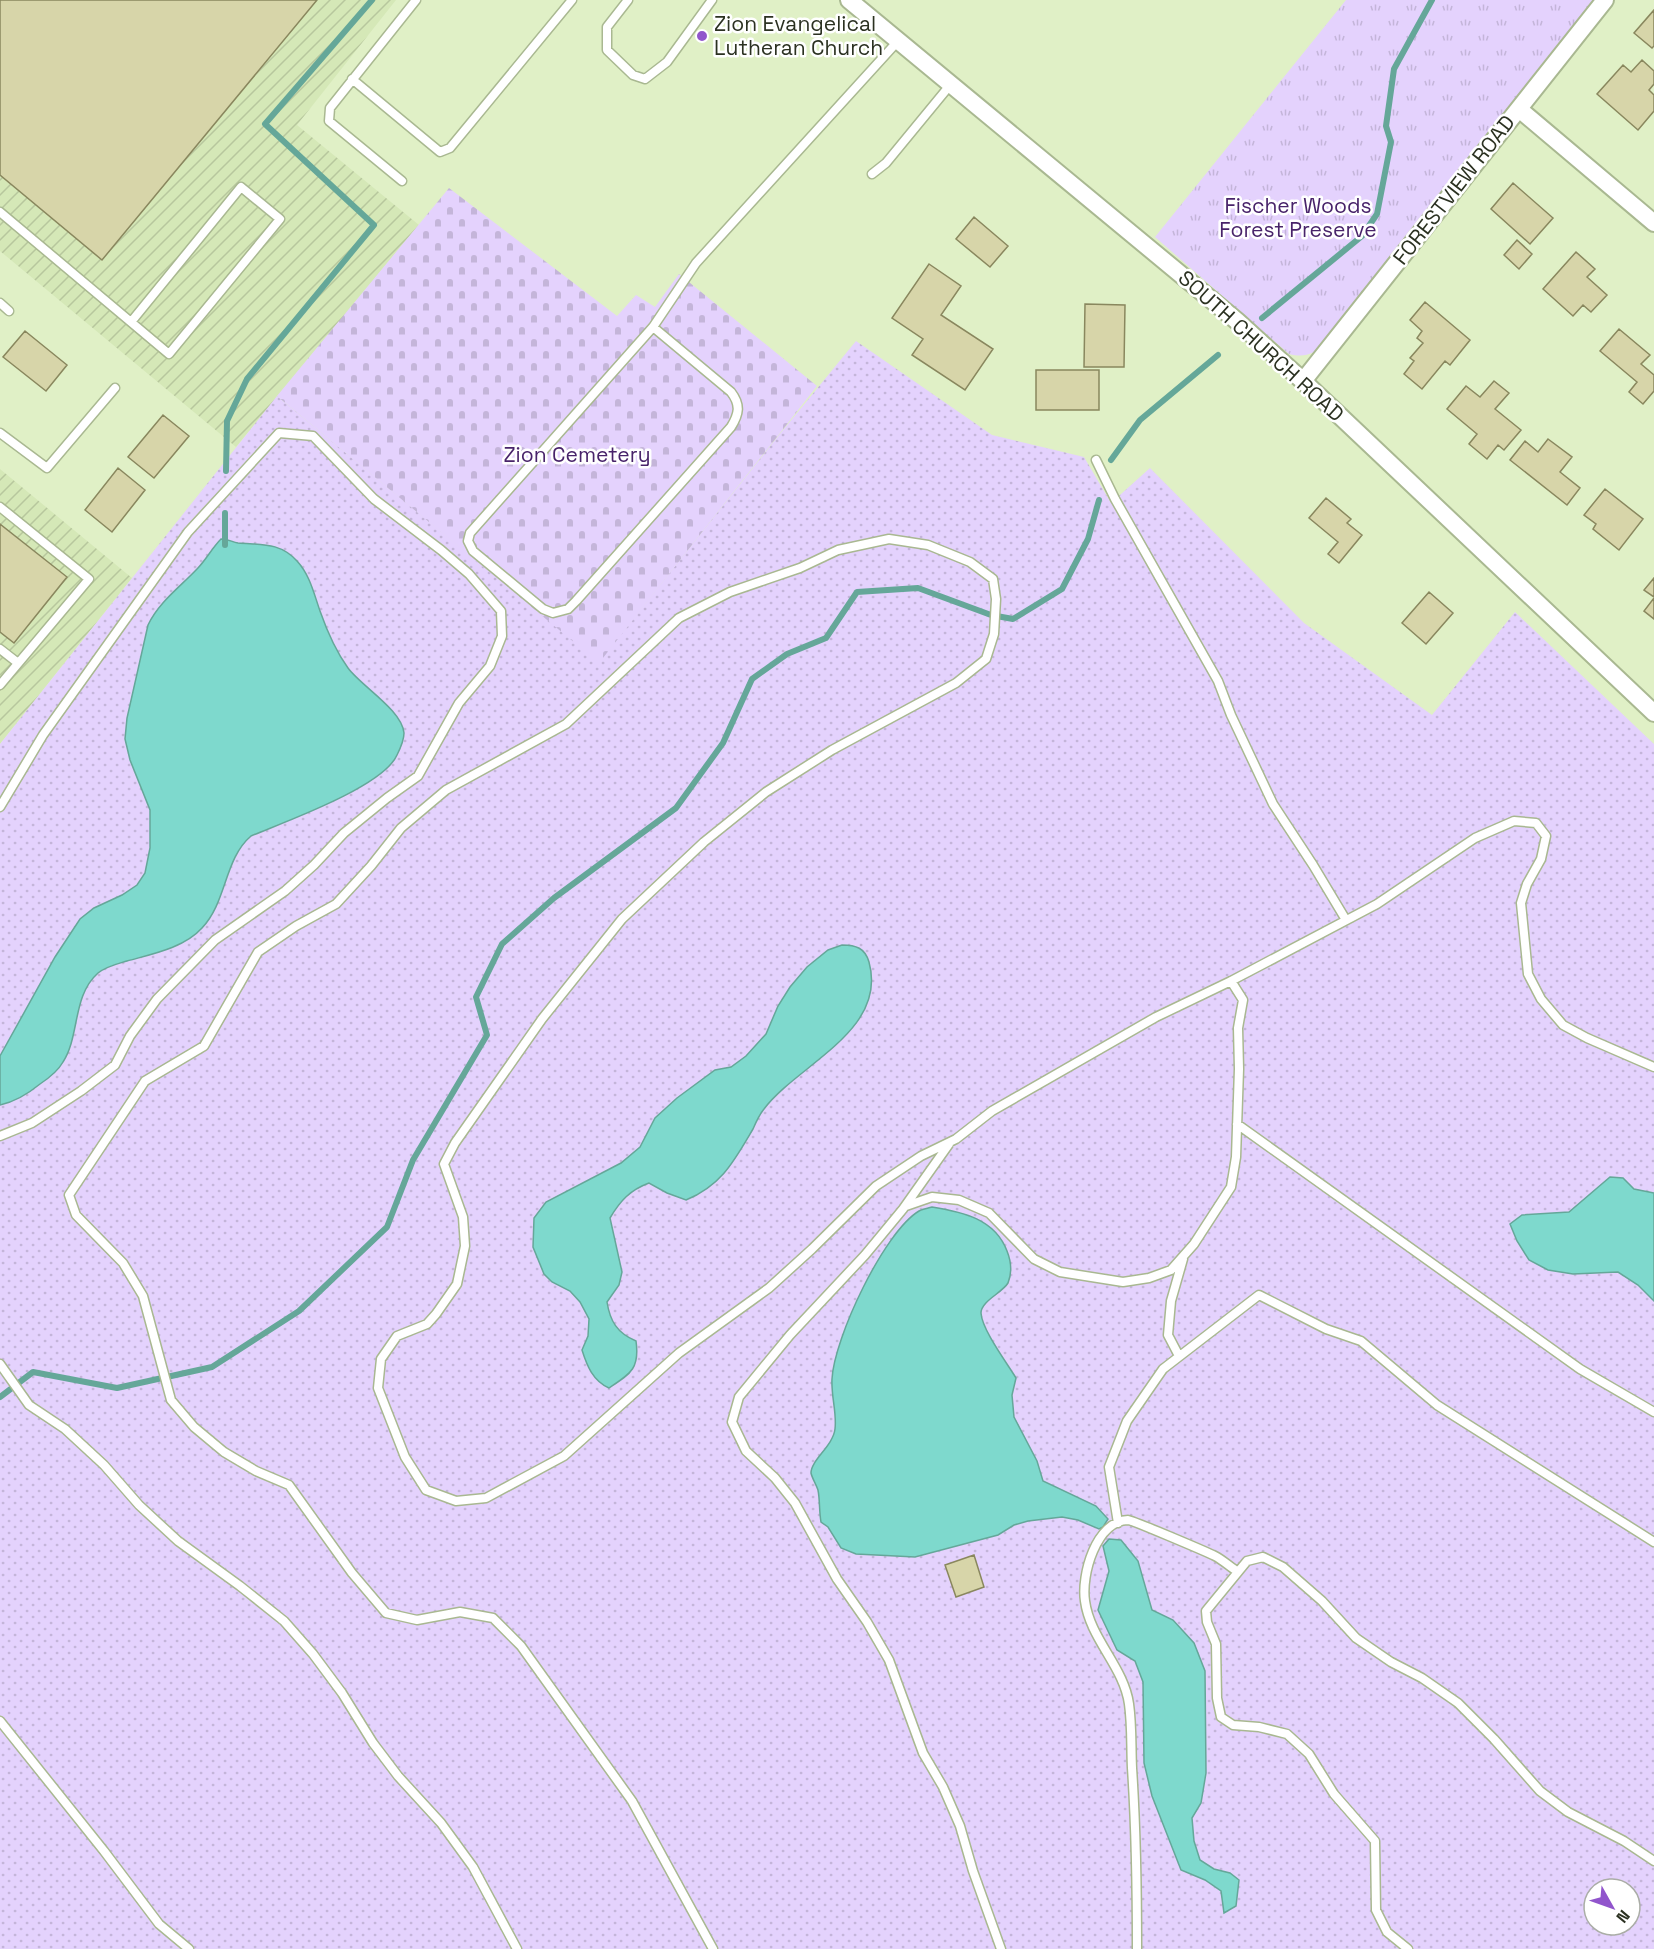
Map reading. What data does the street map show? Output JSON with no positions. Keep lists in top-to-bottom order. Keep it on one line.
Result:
{"streets":{"street":["FORESTVIEW ROAD","SOUTH CHURCH ROAD"]},"crossings":[["FORESTVIEW ROAD","SOUTH CHURCH ROAD"]],"parks":["Fischer Woods Forest Preserve","Zion Cemetery"],"places":["Zion Evangelical Lutheran Church"],"north":"bottom right"}
